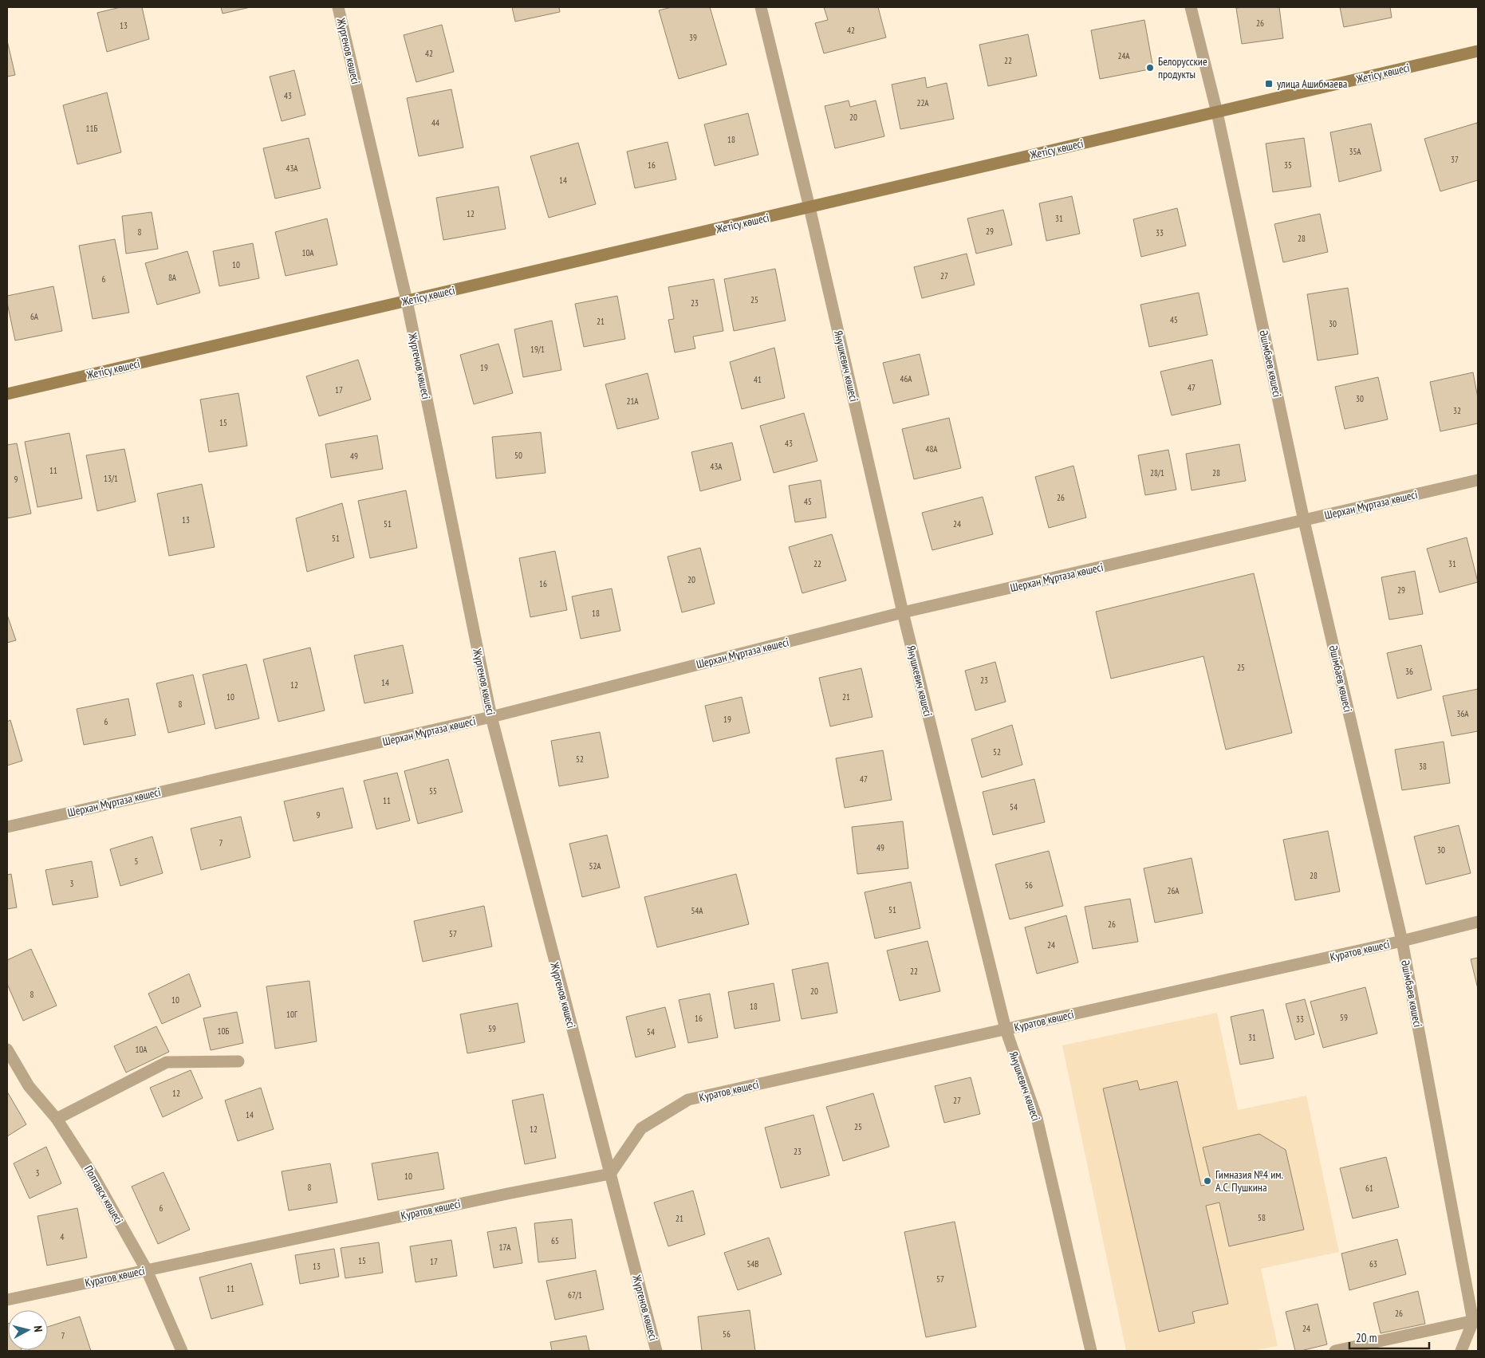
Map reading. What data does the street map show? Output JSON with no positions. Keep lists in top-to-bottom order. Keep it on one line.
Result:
{"streets":{"main road":["Жетісу көшесі"],"street":["Жүргенов көшесі","Әшімбаев көшесі","Янушкевич көшесі","Шерхан Мұртаза көшесі","Куратов көшесі","Полтавск көшесі"]},"crossings":[["Жүргенов көшесі","Жетісу көшесі"],["Жүргенов көшесі","Шерхан Мұртаза көшесі"],["Жүргенов көшесі","Куратов көшесі"],["Жетісу көшесі","Әшімбаев көшесі"],["Жетісу көшесі","Янушкевич көшесі"],["Әшімбаев көшесі","Шерхан Мұртаза көшесі"],["Әшімбаев көшесі","Куратов көшесі"],["Янушкевич көшесі","Шерхан Мұртаза көшесі"],["Янушкевич көшесі","Куратов көшесі"],["Куратов көшесі","Полтавск көшесі"]],"places":{"other":["Белорусские продукты","Гимназия №4 им. А.С. Пушкина"],"transit":["улица Ашибмаева"]},"house_numbers":["26","13","42","39","42","24А","22","43","22А","20","44","11Б","18","35А","37","16","35","43А","14","12","31","29","8","33","28","10А","10","27","8А","6","25","23","6А","45","21","30","19/1","19","46А","41","47","17","30","21А","32","15","43","48А","50","49","43А","11","28/1","28","13/1","9","26","45","13","51","24","51","22","31","20","16","29","18","25","36","23","14","12","10","21","8","36А","19","6","52","52","38","47","55","11","54","9","7","49","30","5","52А","28","3","56","26А","51","54А","26","57","24","22","20","8","10","18","10Г","59","16","33","59","10Б","54","31","10А","12","27","14","25","12","23","3","10","8","61","6","58","21","4","65","17А","15","17","54В","63","13","57","11","67/1","26","24","56","7"],"scale_bar":"20 m","north":"right"}
